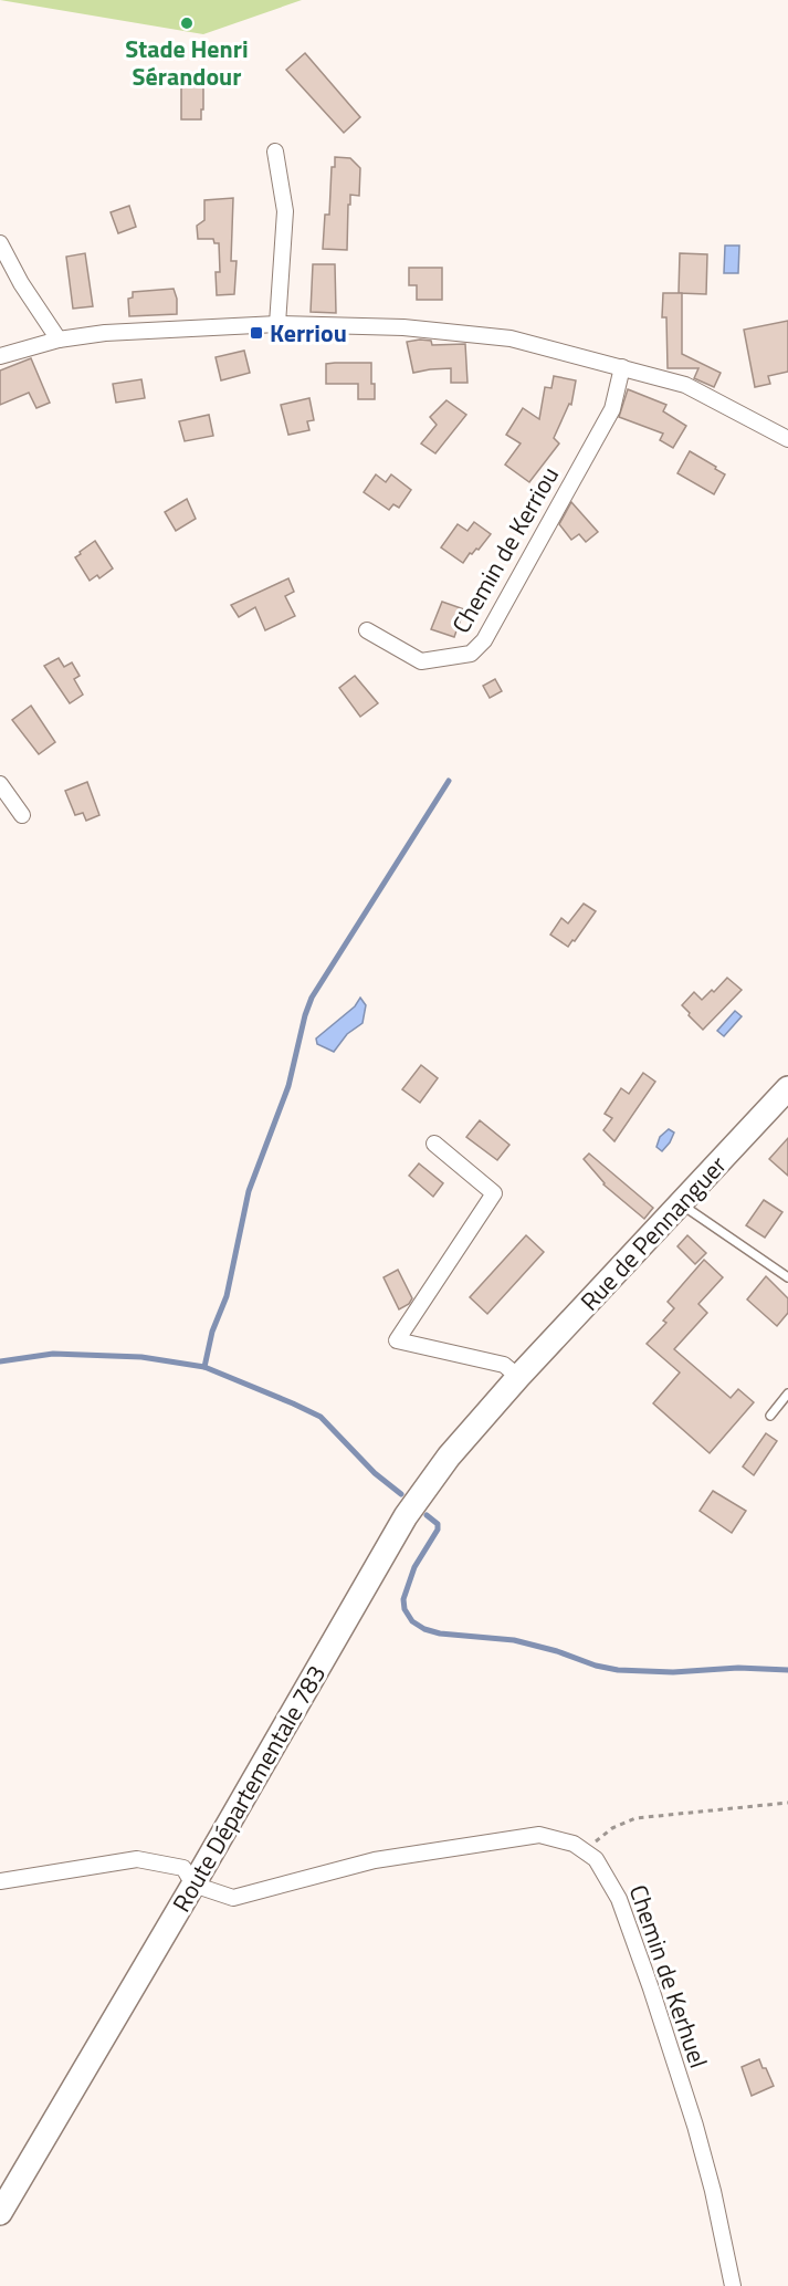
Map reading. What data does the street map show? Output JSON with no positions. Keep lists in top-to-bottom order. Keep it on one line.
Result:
{"streets":{"main road":["Rue de Pennanguer","Route Départementale 783"],"street":["Chemin de Kerriou","Chemin de Kerhuel"]},"crossings":[["Rue de Pennanguer","Route Départementale 783"],["Route Départementale 783","Chemin de Kerhuel"]],"places":{"other":["Stade Henri Sérandour"],"transit":["Kerriou"]}}
